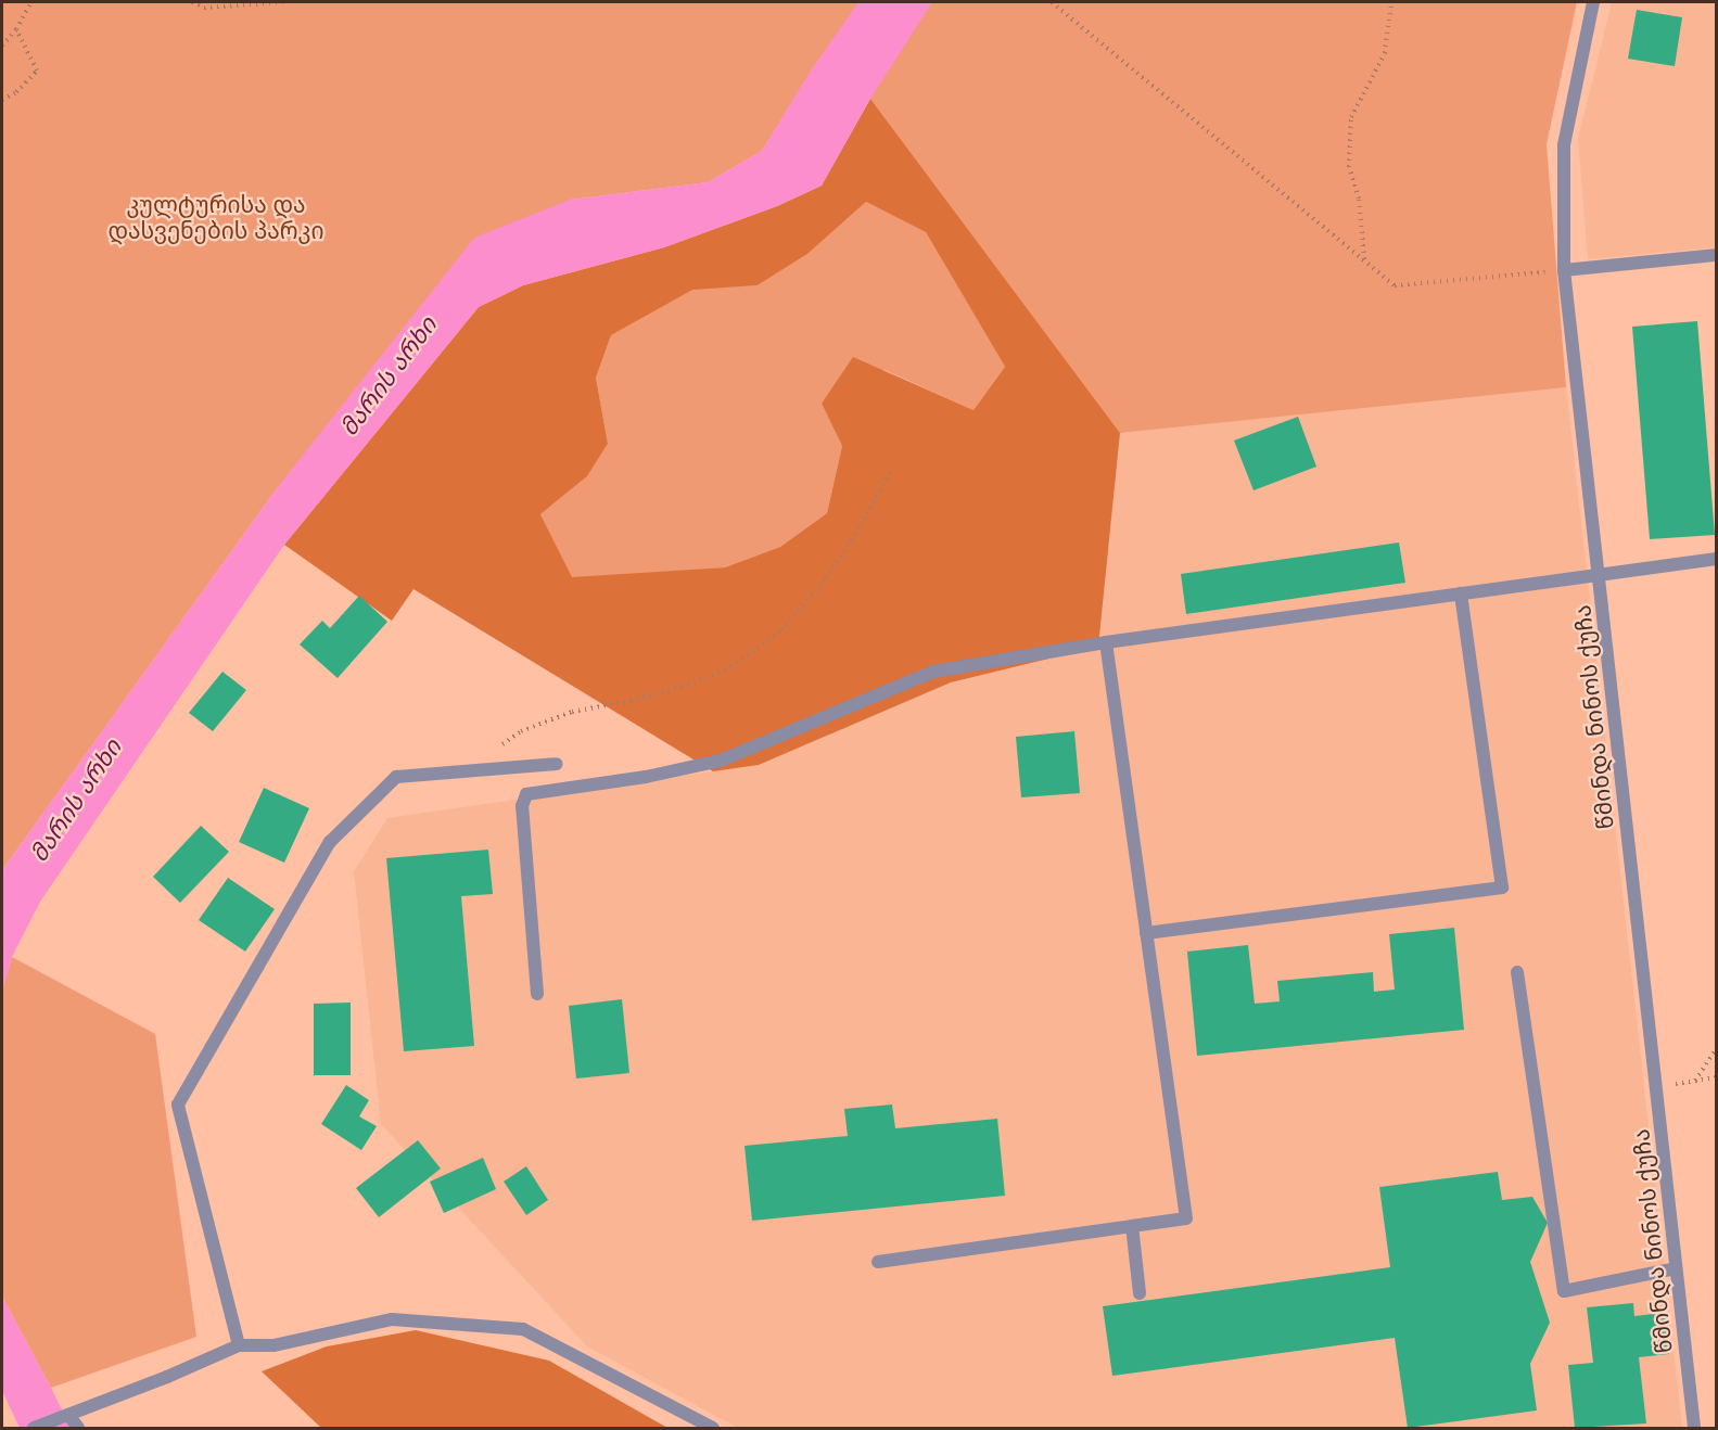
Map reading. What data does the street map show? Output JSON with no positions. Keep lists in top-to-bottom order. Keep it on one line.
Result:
{"streets":{"street":["წმინდა ნინოს ქუჩა"]},"water":["მარის არხი"],"parks":["კულტურისა და დასვენების პარკი"]}
